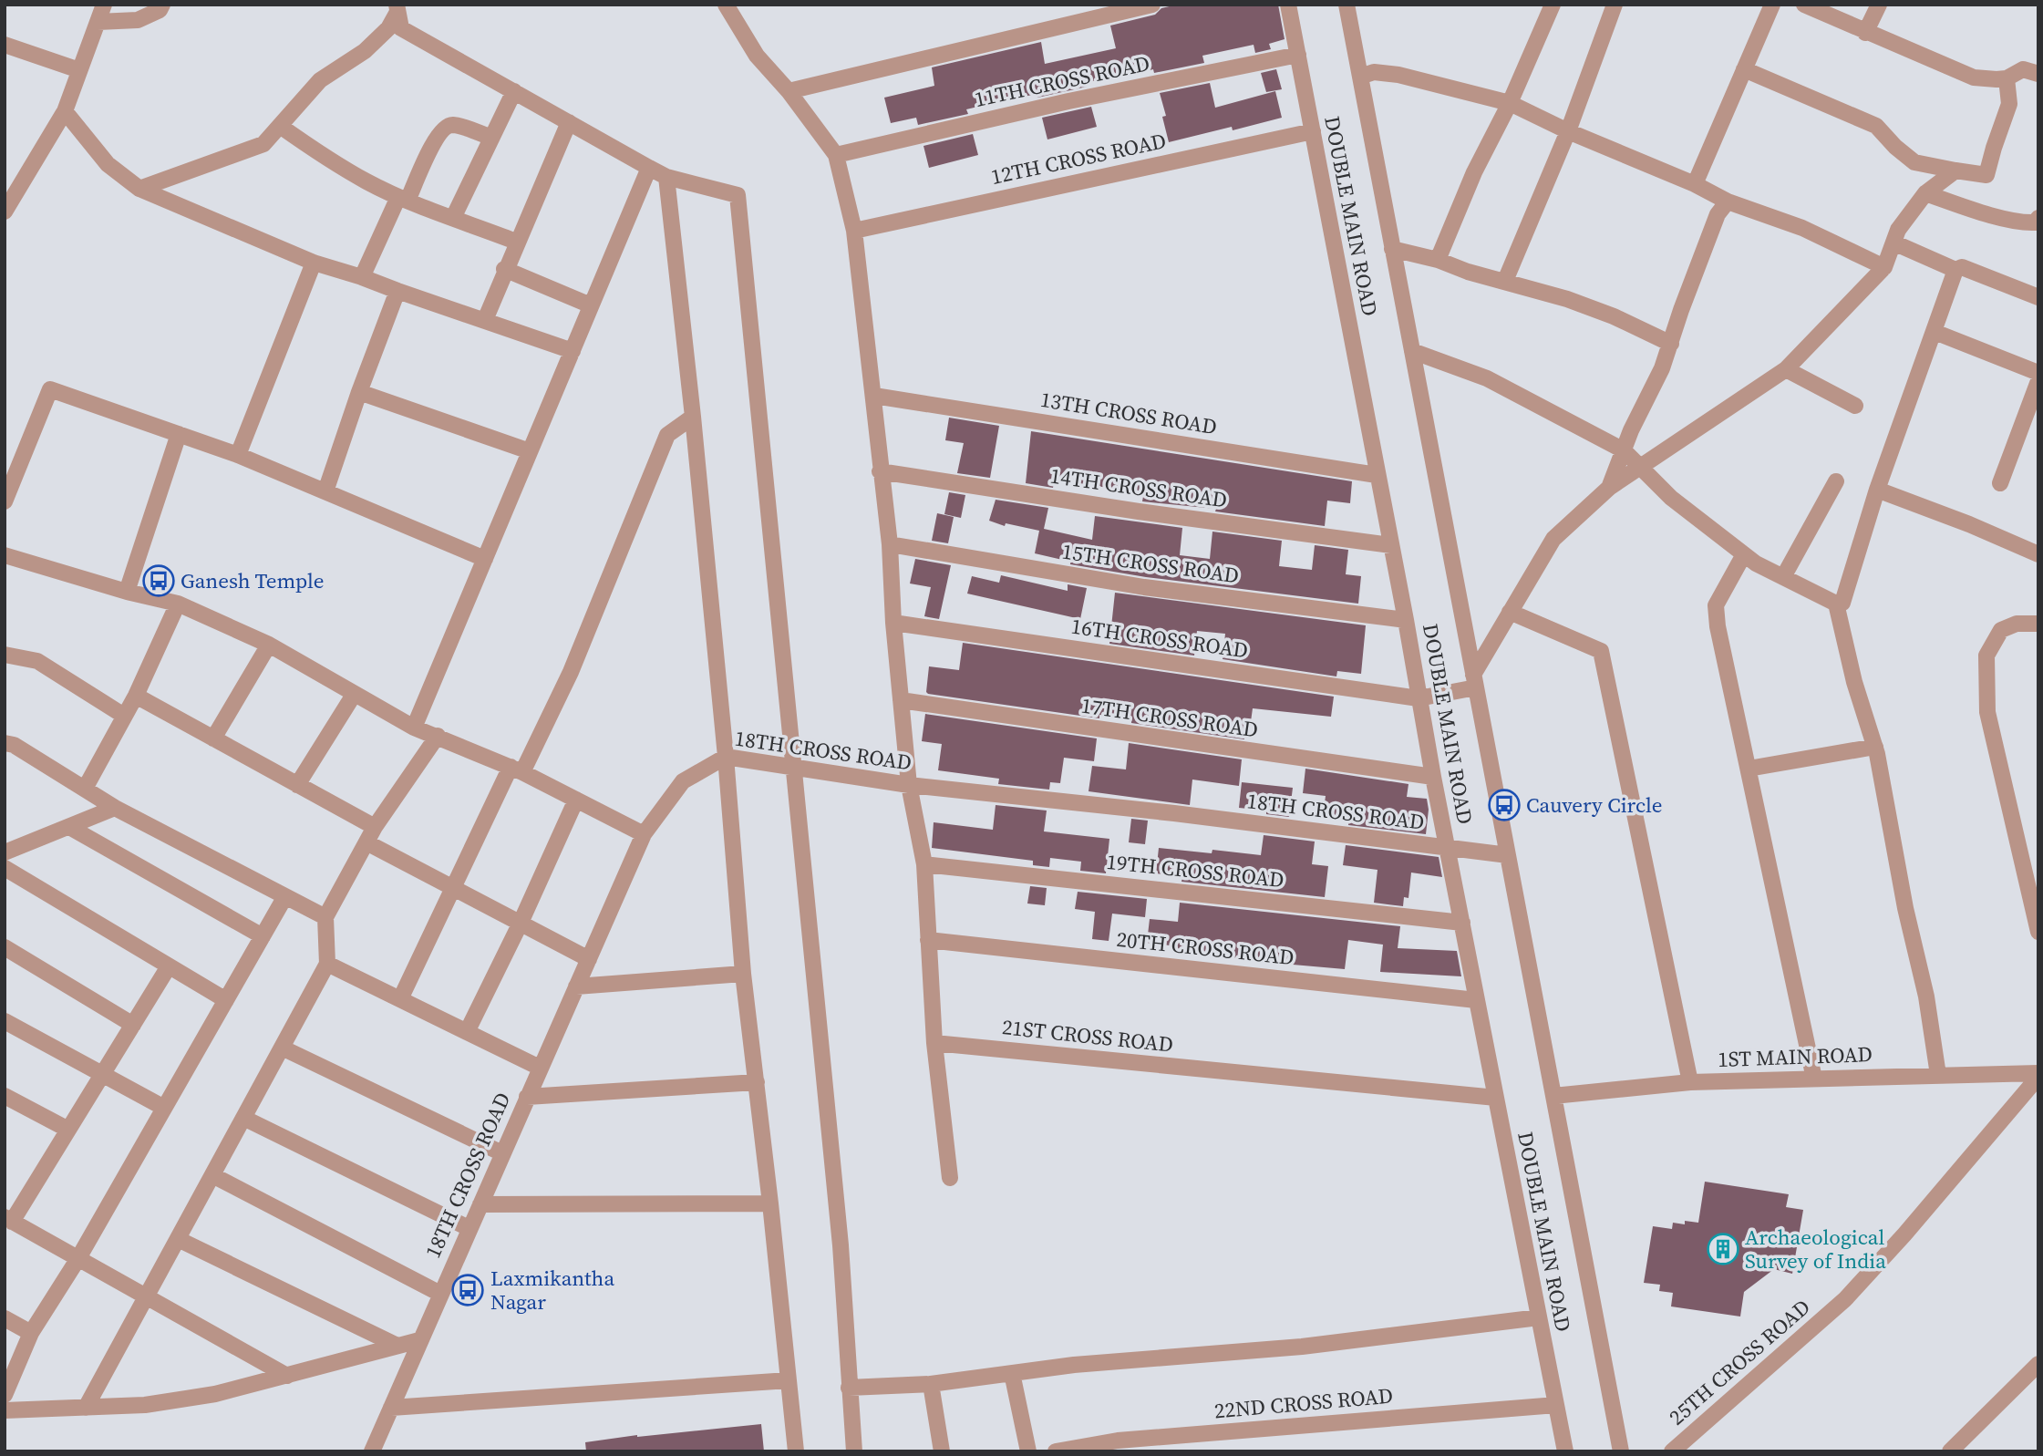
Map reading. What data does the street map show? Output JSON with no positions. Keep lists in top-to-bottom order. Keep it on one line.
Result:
{"streets":{"street":["11TH CROSS ROAD","12TH CROSS ROAD","DOUBLE MAIN ROAD","13TH CROSS ROAD","14TH CROSS ROAD","15TH CROSS ROAD","16TH CROSS ROAD","17TH CROSS ROAD","18TH CROSS ROAD","19TH CROSS ROAD","20TH CROSS ROAD","21ST CROSS ROAD","1ST MAIN ROAD","25TH CROSS ROAD","22ND CROSS ROAD"]},"crossings":[["11TH CROSS ROAD","DOUBLE MAIN ROAD"],["12TH CROSS ROAD","DOUBLE MAIN ROAD"],["DOUBLE MAIN ROAD","13TH CROSS ROAD"],["DOUBLE MAIN ROAD","14TH CROSS ROAD"],["DOUBLE MAIN ROAD","15TH CROSS ROAD"],["DOUBLE MAIN ROAD","16TH CROSS ROAD"],["DOUBLE MAIN ROAD","17TH CROSS ROAD"],["DOUBLE MAIN ROAD","18TH CROSS ROAD"],["DOUBLE MAIN ROAD","19TH CROSS ROAD"],["DOUBLE MAIN ROAD","20TH CROSS ROAD"],["DOUBLE MAIN ROAD","21ST CROSS ROAD"],["DOUBLE MAIN ROAD","1ST MAIN ROAD"],["DOUBLE MAIN ROAD","22ND CROSS ROAD"],["1ST MAIN ROAD","25TH CROSS ROAD"]],"places":{"bus stop":["Ganesh Temple","Cauvery Circle","Laxmikantha Nagar"],"building":["Archaeological Survey of India"]}}
